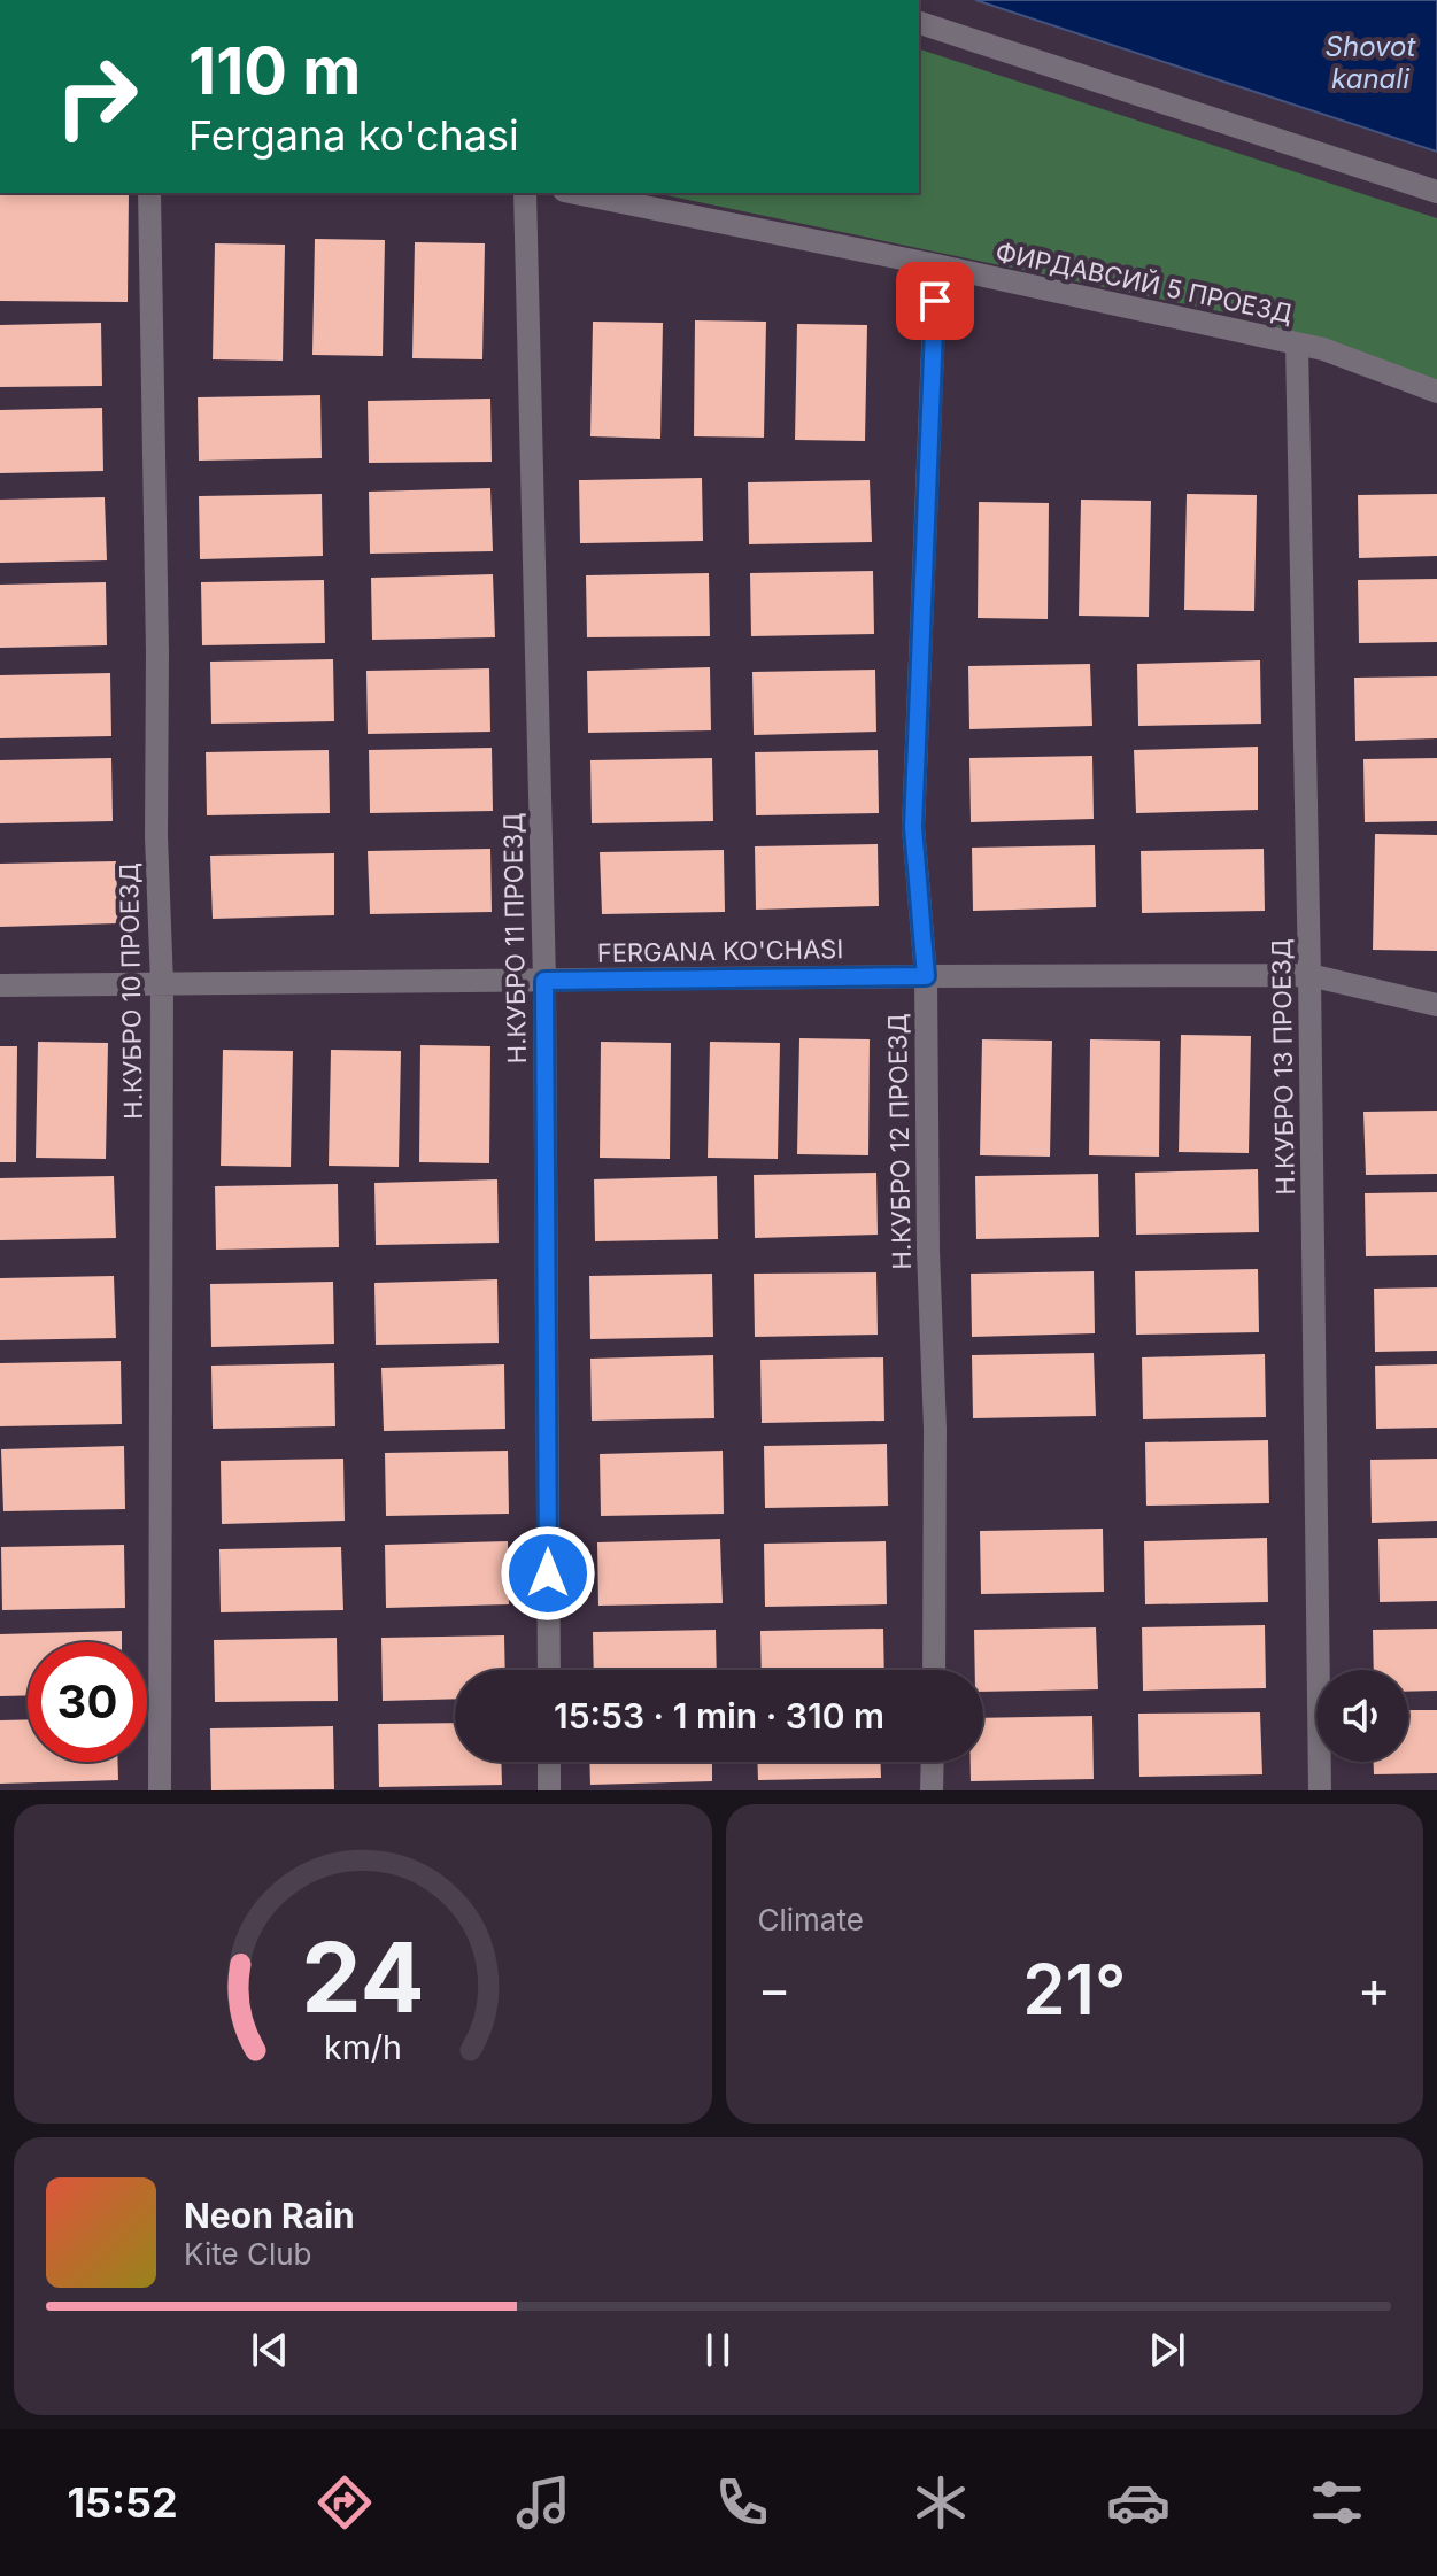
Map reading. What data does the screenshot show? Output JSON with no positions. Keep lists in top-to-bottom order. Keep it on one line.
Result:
{"streets":{"street":["ФИРДАВСИЙ 5 ПРОЕЗД","Н.КУБРО 11 ПРОЕЗД","FERGANA KO'CHASI","Н.КУБРО 10 ПРОЕЗД","Н.КУБРО 13 ПРОЕЗД","Н.КУБРО 12 ПРОЕЗД"]},"crossings":[["ФИРДАВСИЙ 5 ПРОЕЗД","Н.КУБРО 13 ПРОЕЗД"],["ФИРДАВСИЙ 5 ПРОЕЗД","Н.КУБРО 12 ПРОЕЗД"],["Н.КУБРО 11 ПРОЕЗД","FERGANA KO'CHASI"],["FERGANA KO'CHASI","Н.КУБРО 10 ПРОЕЗД"],["FERGANA KO'CHASI","Н.КУБРО 13 ПРОЕЗД"],["FERGANA KO'CHASI","Н.КУБРО 12 ПРОЕЗД"]],"water":["Shovot kanali"],"page":{"turn":["110 m","Fergana ko'chasi"],"limit":"30","trip":"15:53 · 1 min · 310 m","tile":"Climate","heat":["−","21°","+"],"song":["Neon Rain","Kite Club"],"tabs":"15:52","gauge":["24","km/h"]}}
